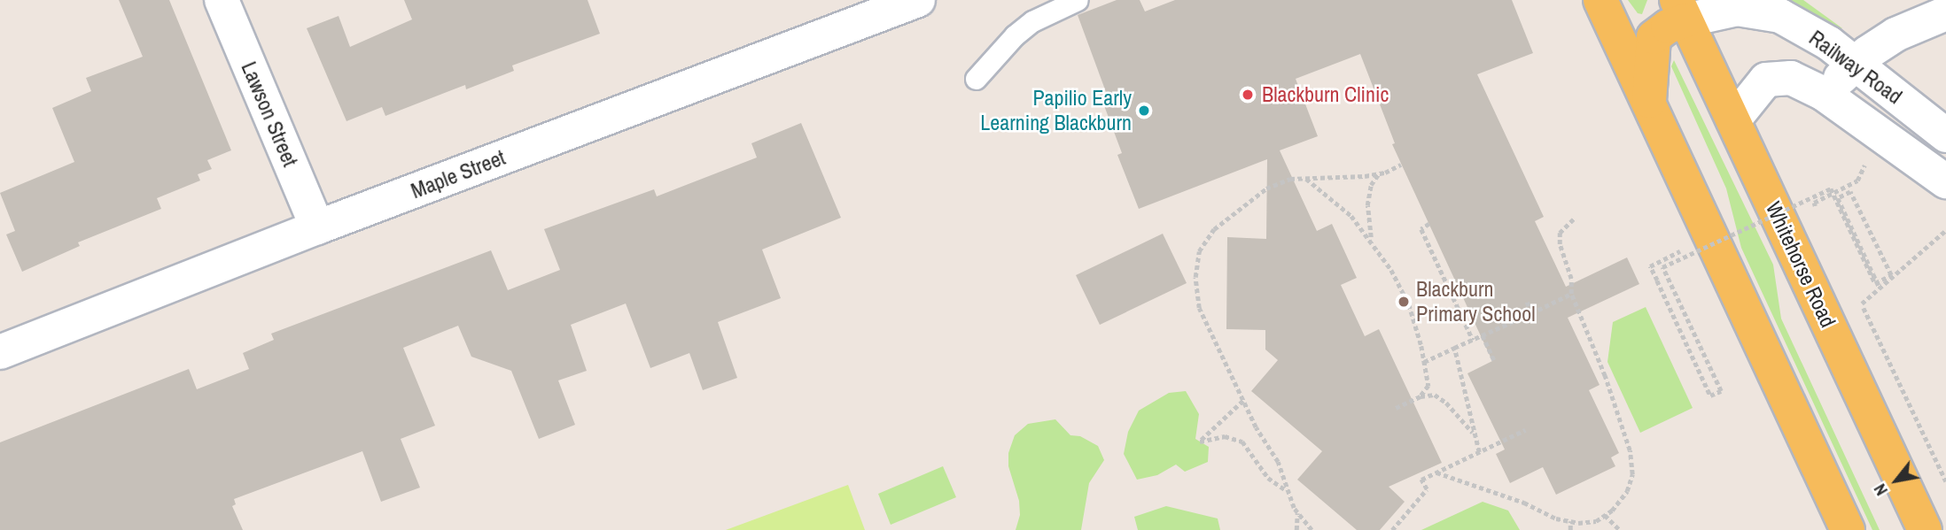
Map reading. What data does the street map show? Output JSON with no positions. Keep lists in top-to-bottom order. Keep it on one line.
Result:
{"streets":{"main road":["Whitehorse Road"],"street":["Railway Road","Lawson Street","Maple Street"]},"crossings":[["Railway Road","Whitehorse Road"],["Lawson Street","Maple Street"]],"places":["Blackburn Clinic","Papilio Early Learning Blackburn","Blackburn Primary School"],"north":"bottom left"}
